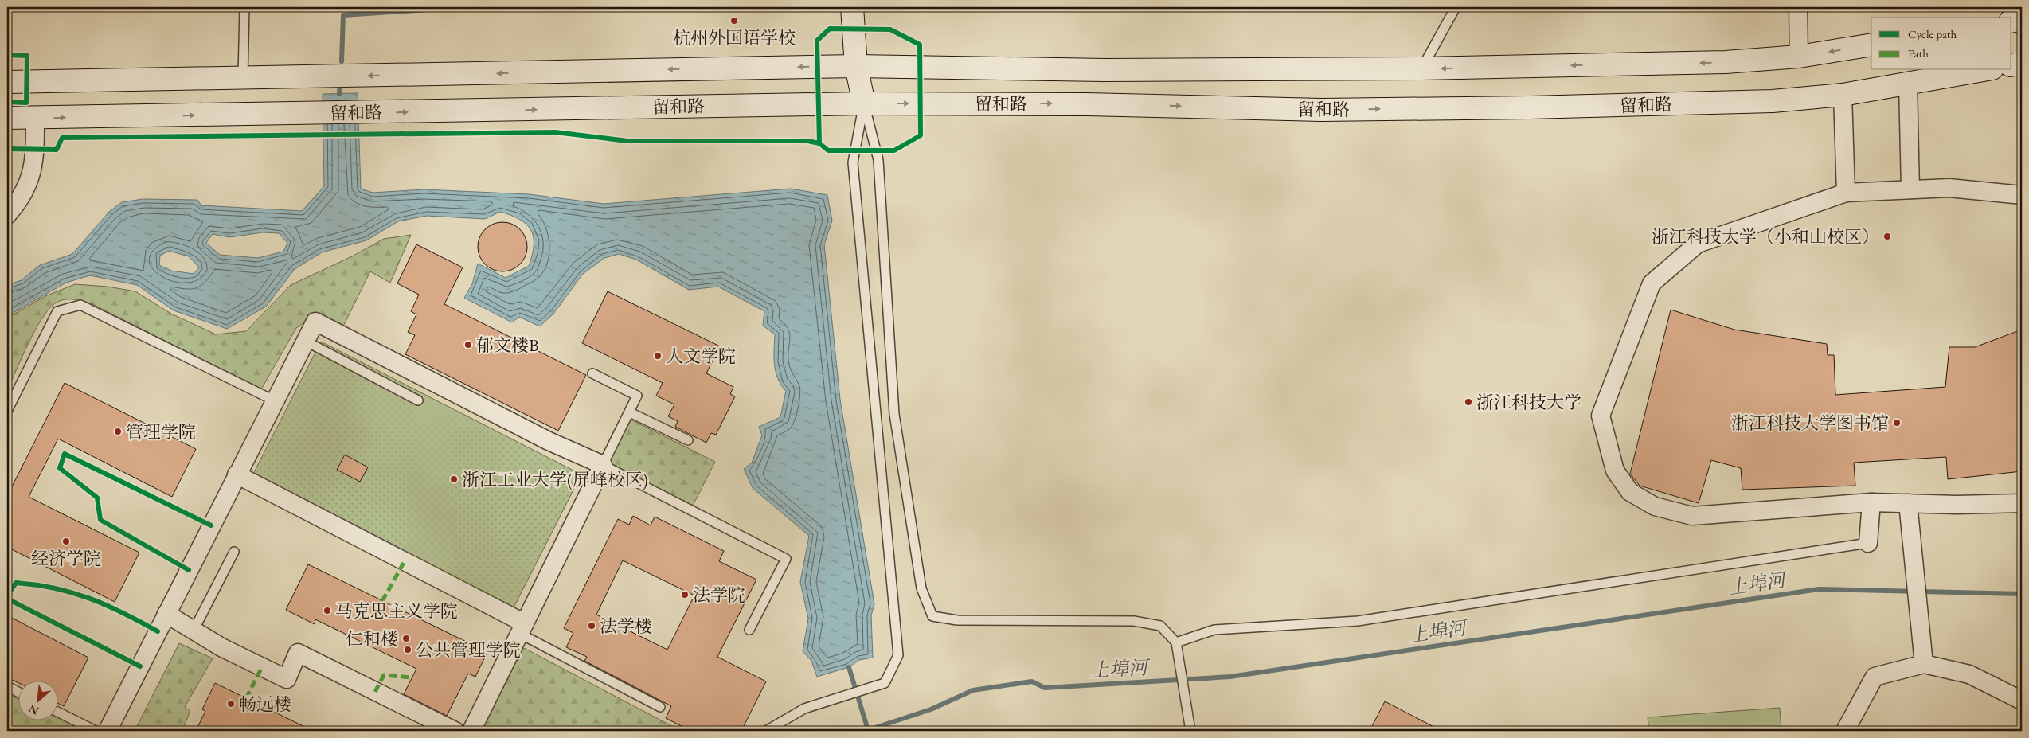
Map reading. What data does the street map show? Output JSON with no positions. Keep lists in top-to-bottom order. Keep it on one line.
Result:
{"streets":{"main road":["留和路"]},"water":["上埠河"],"places":["杭州外国语学校","浙江科技大学（小和山校区）","郁文楼B","人文学院","浙江科技大学","浙江科技大学图书馆","管理学院","浙江工业大学(屏峰校区)","经济学院","法学院","马克思主义学院","法学楼","仁和楼","公共管理学院","畅远楼"],"legend":["Cycle path","Path"],"north":"bottom left"}
